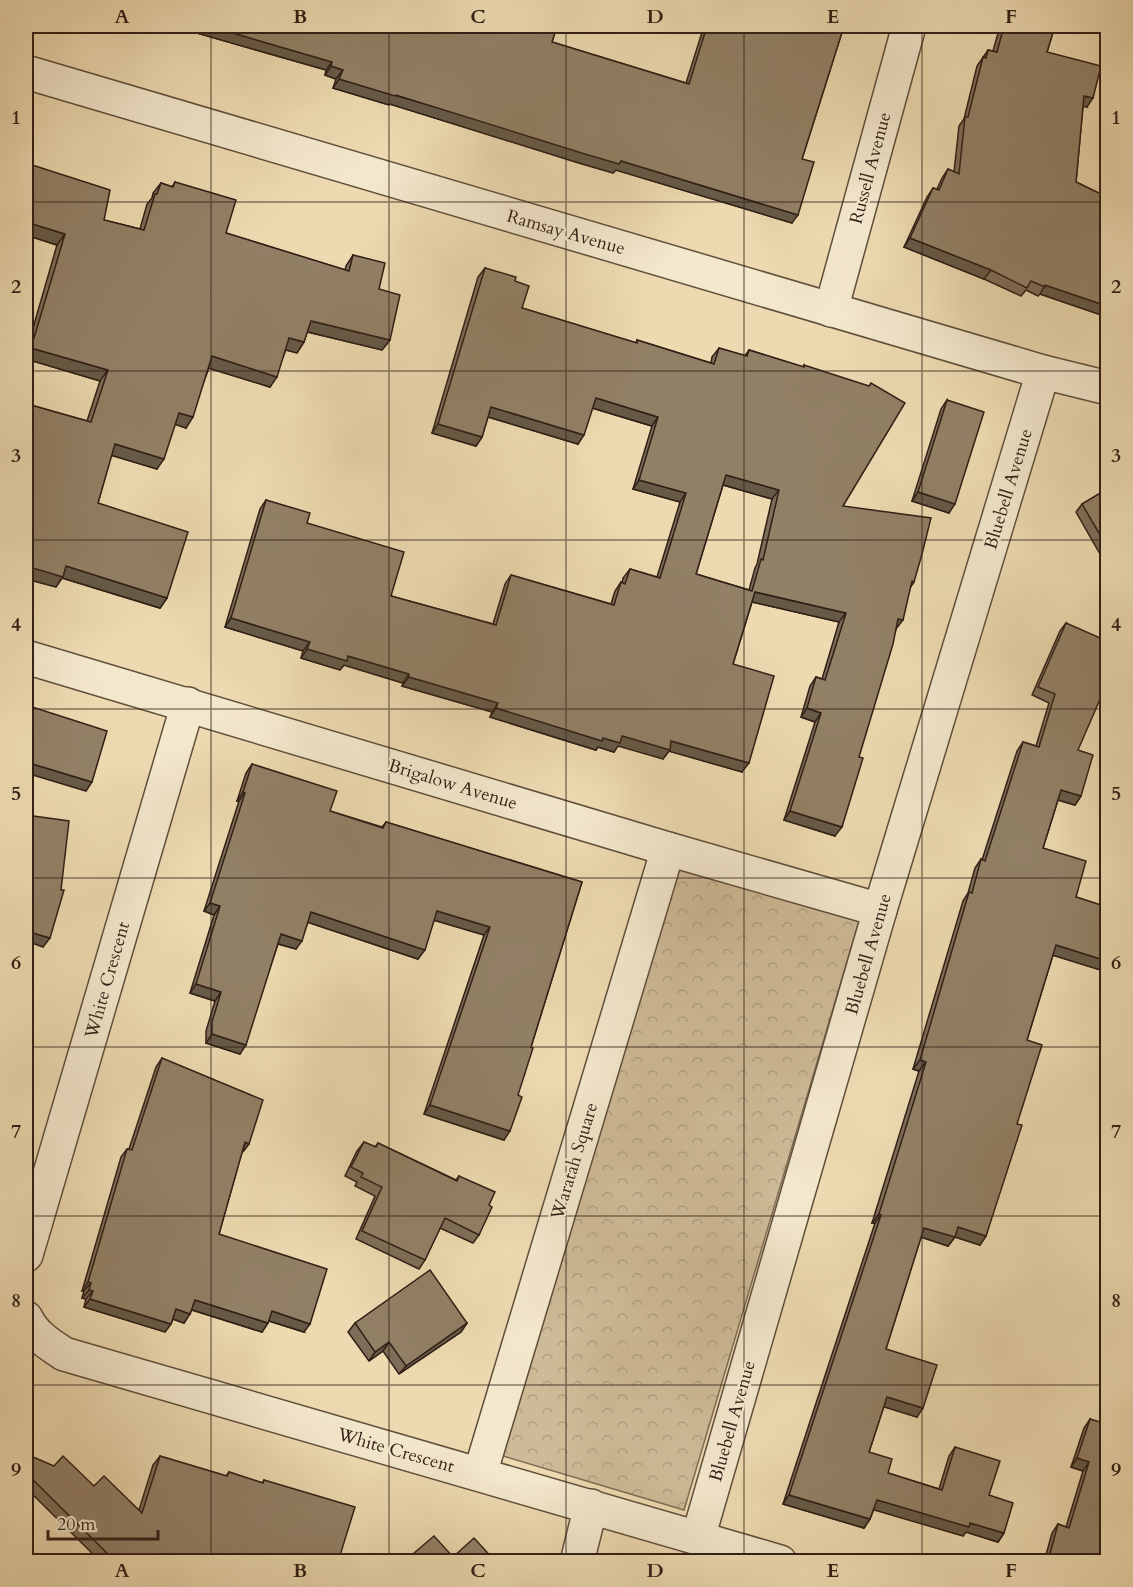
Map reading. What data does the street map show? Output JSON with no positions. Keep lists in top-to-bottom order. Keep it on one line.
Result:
{"streets":{"street":["Russell Avenue","Ramsay Avenue","Bluebell Avenue","Brigalow Avenue","White Crescent","Waratah Square"]},"crossings":[["Russell Avenue","Ramsay Avenue"],["Ramsay Avenue","Bluebell Avenue"],["Bluebell Avenue","Brigalow Avenue"],["Bluebell Avenue","White Crescent"],["Brigalow Avenue","White Crescent"],["Brigalow Avenue","Waratah Square"],["White Crescent","Waratah Square"]],"scale_bar":"20 m","grid":{"columns":["A","B","C","D","E","F"],"rows":["1","2","3","4","5","6","7","8","9"]}}
